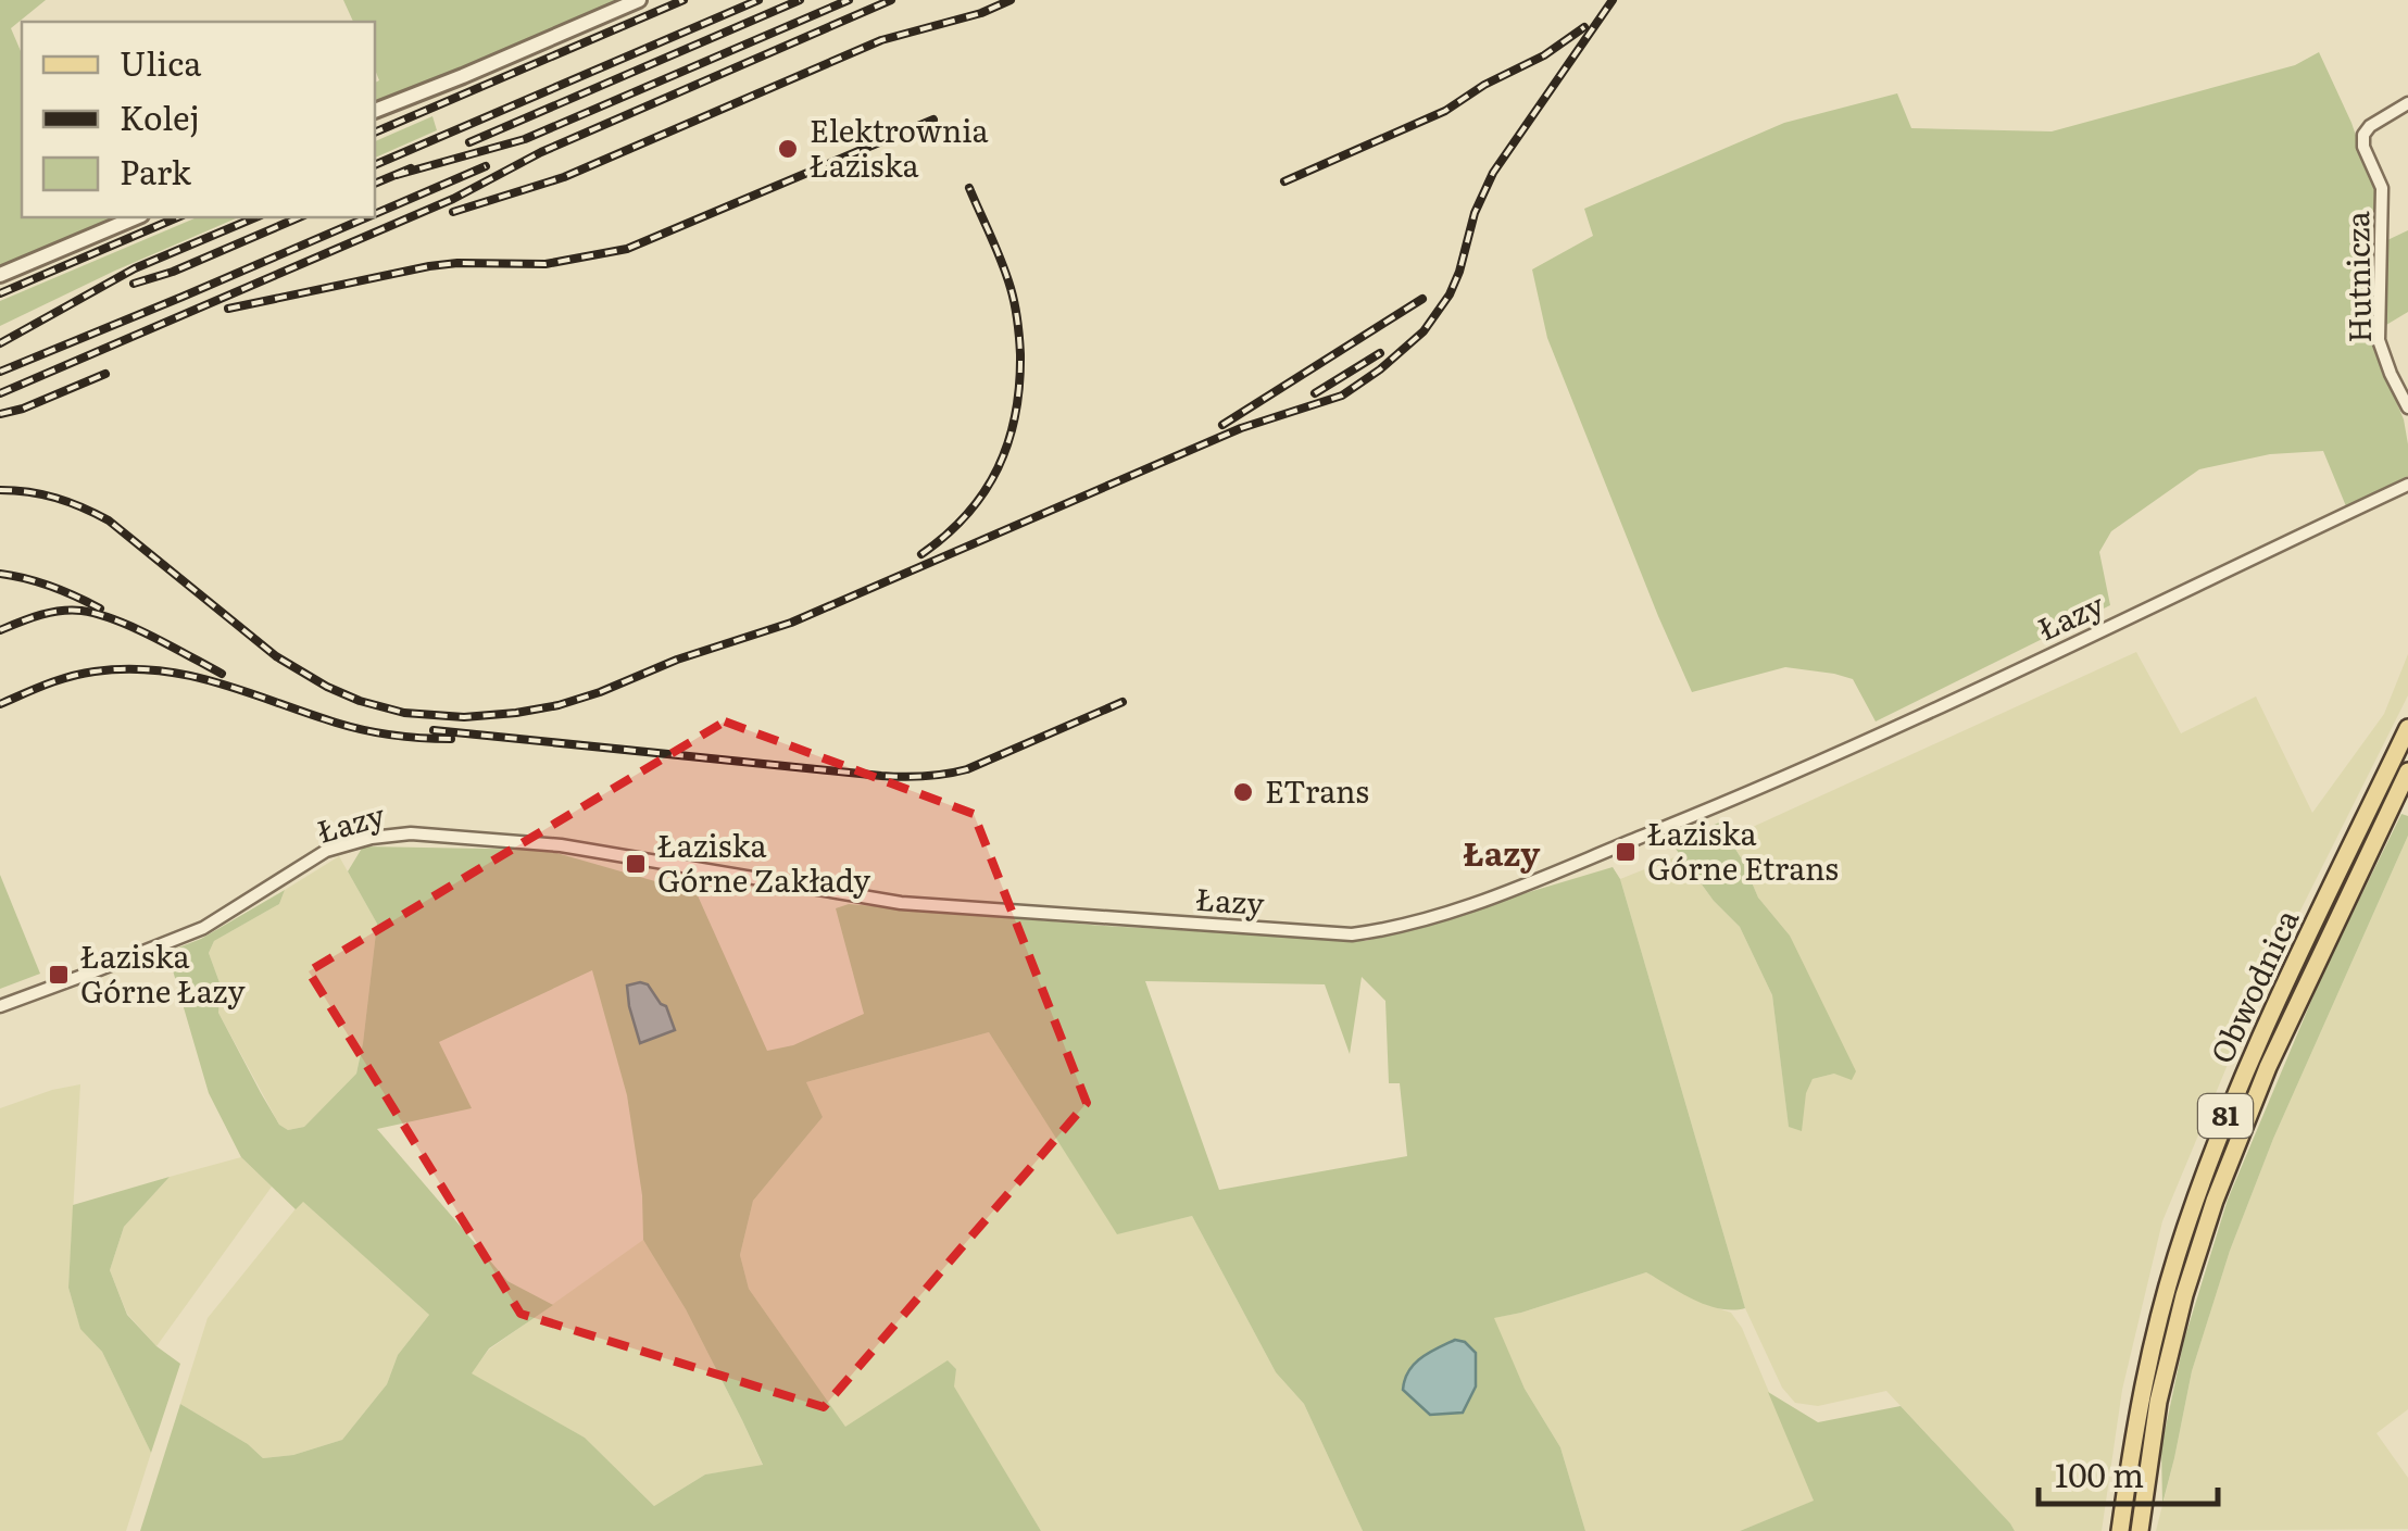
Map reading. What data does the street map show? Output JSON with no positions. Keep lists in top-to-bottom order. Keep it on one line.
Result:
{"streets":{"main road":["Obwodnica","81"],"street":["Hutnicza","Łazy"]},"districts":["Łazy"],"places":{"other":["Elektrownia Łaziska","ETrans"],"transit":["Łaziska Górne Etrans","Łaziska Górne Zakłady","Łaziska Górne Łazy"]},"legend":["Ulica","Kolej","Park"],"scale_bar":"100 m"}
